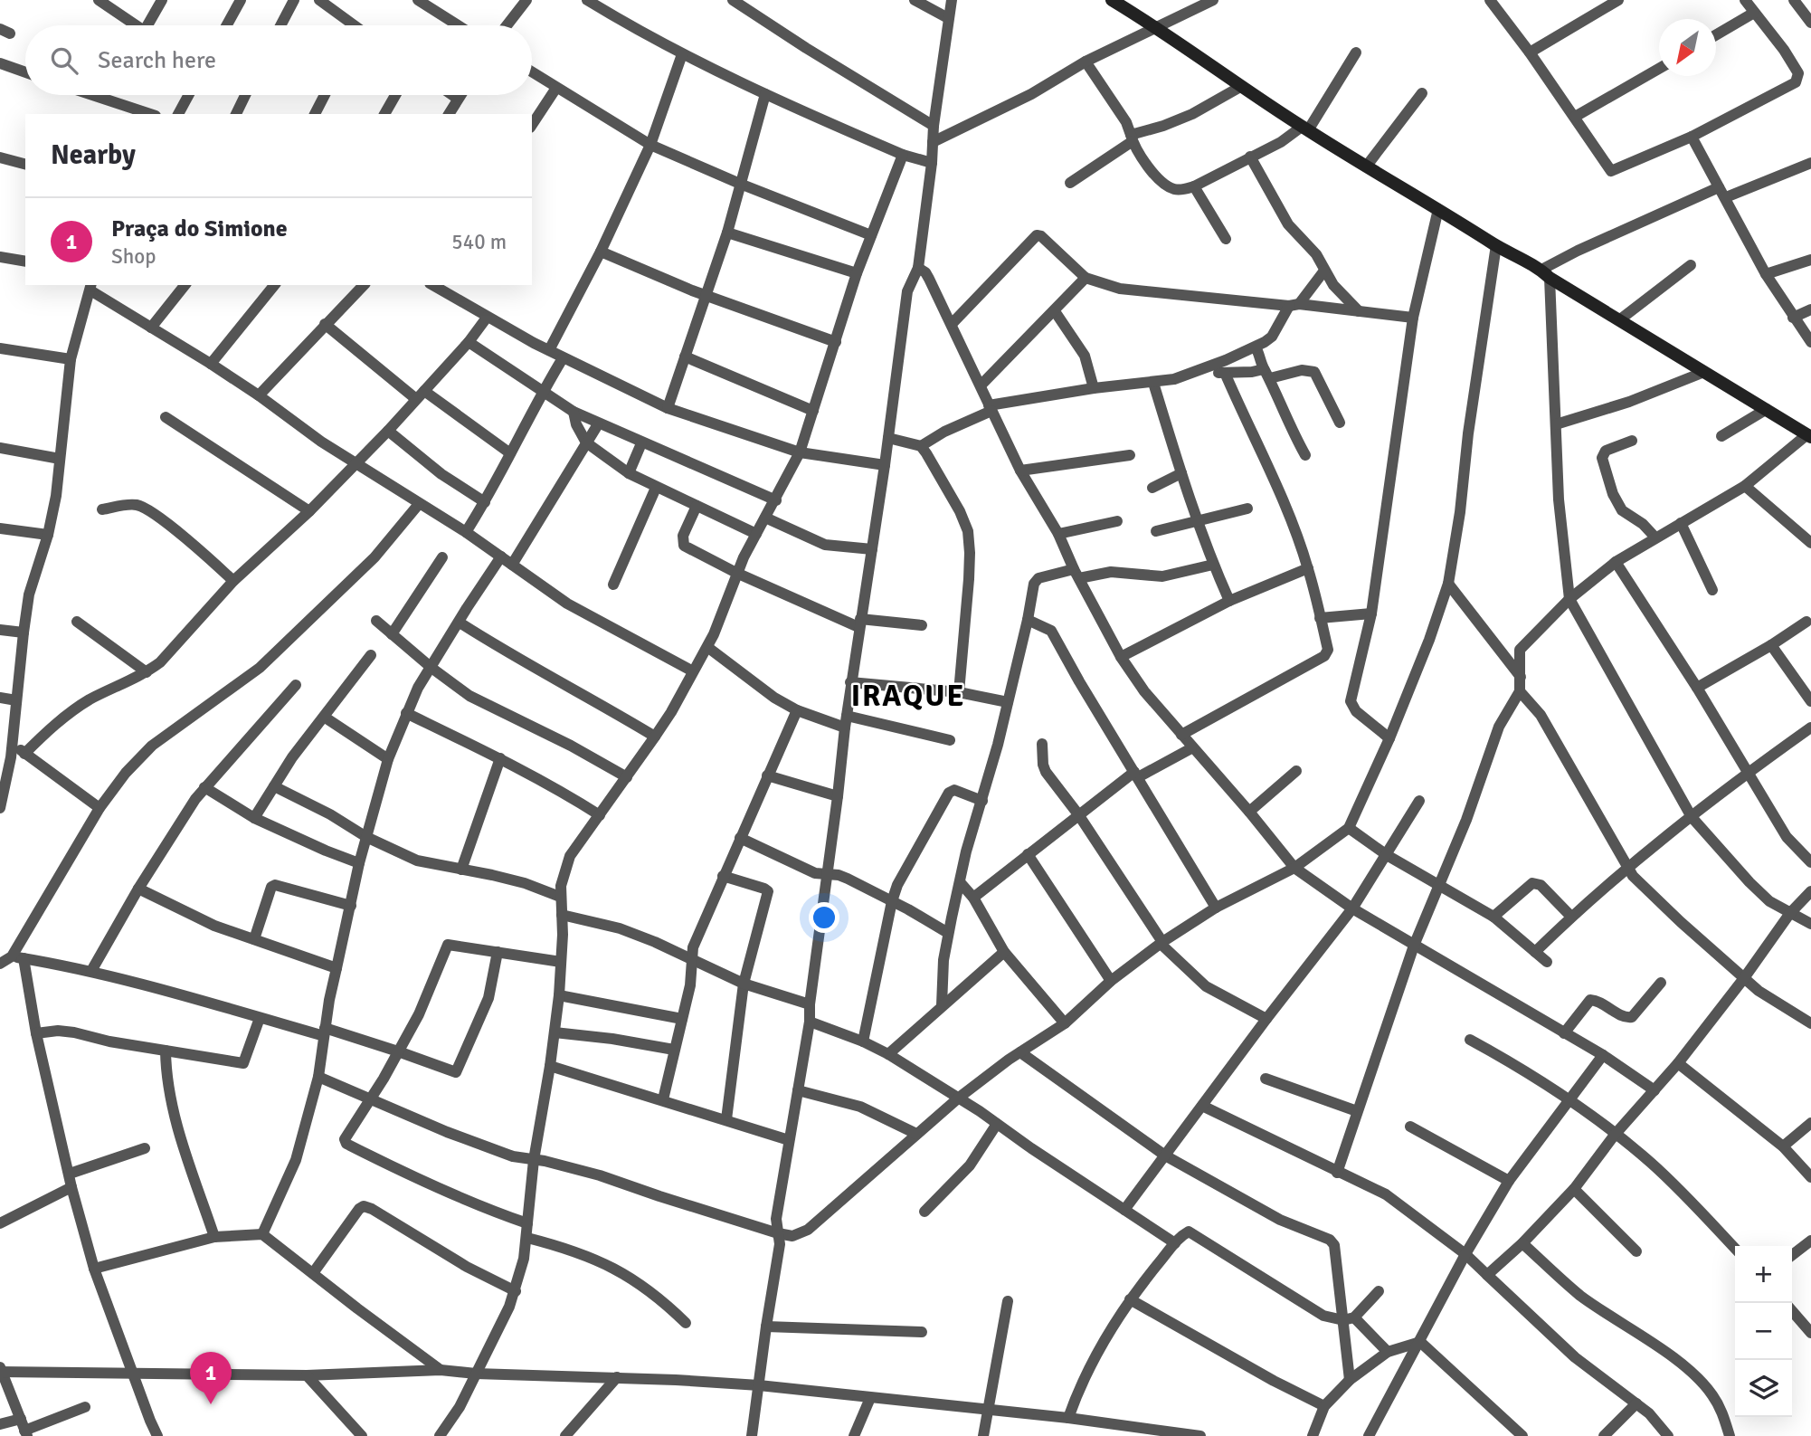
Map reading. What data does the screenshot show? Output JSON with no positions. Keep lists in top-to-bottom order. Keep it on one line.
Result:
{"districts":["IRAQUE"],"north":"bottom left","page":{"search":"Search here","heading":"Nearby","list":[{"mark":"1","name":"Praça do Simione","note":"Shop","value":"540 m"}],"map_buttons":["+","−"],"pins":"1"}}
